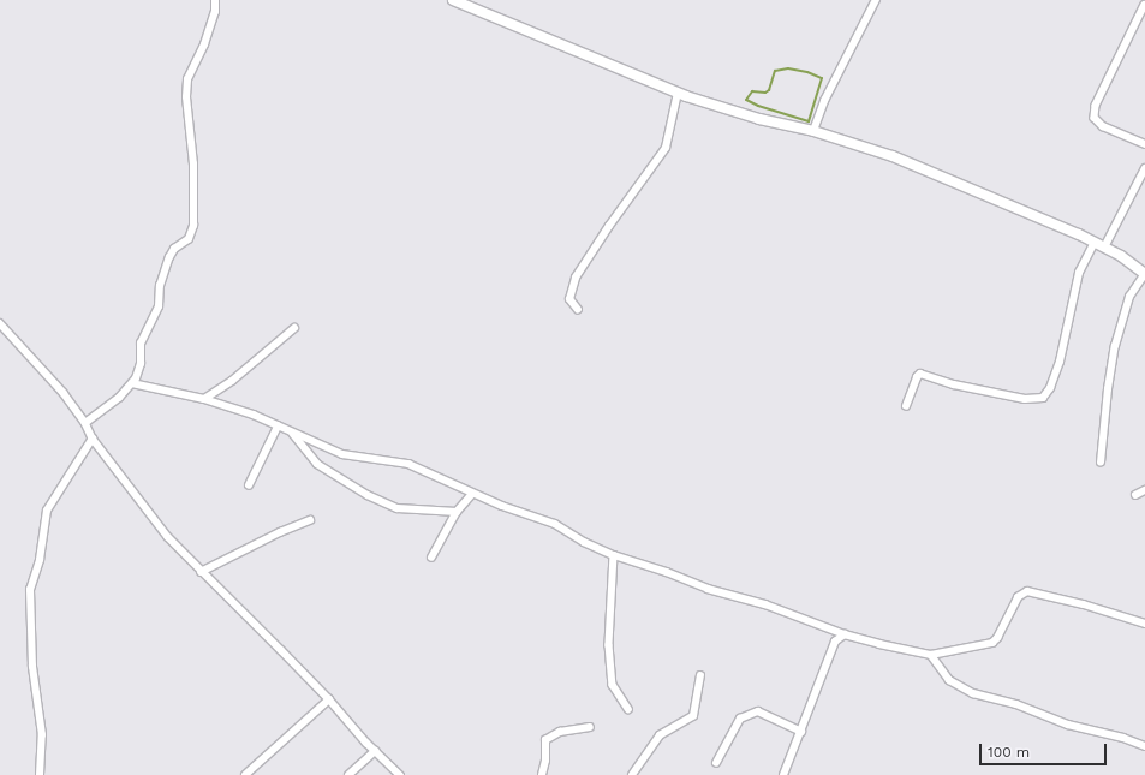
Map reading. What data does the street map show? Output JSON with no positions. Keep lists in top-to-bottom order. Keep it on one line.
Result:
{"scale_bar":"100 m"}
